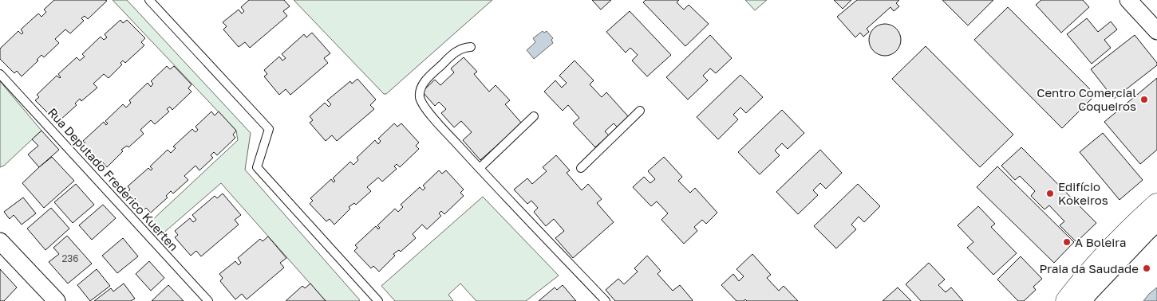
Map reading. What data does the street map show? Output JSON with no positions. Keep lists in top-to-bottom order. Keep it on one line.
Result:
{"streets":{"lane":["Rua Deputado Frederico Kuerten"]},"places":["Centro Comercial Coqueiros","Edifício Kokeiros","A Boleira","Praia da Saudade"],"house_numbers":["236"]}
